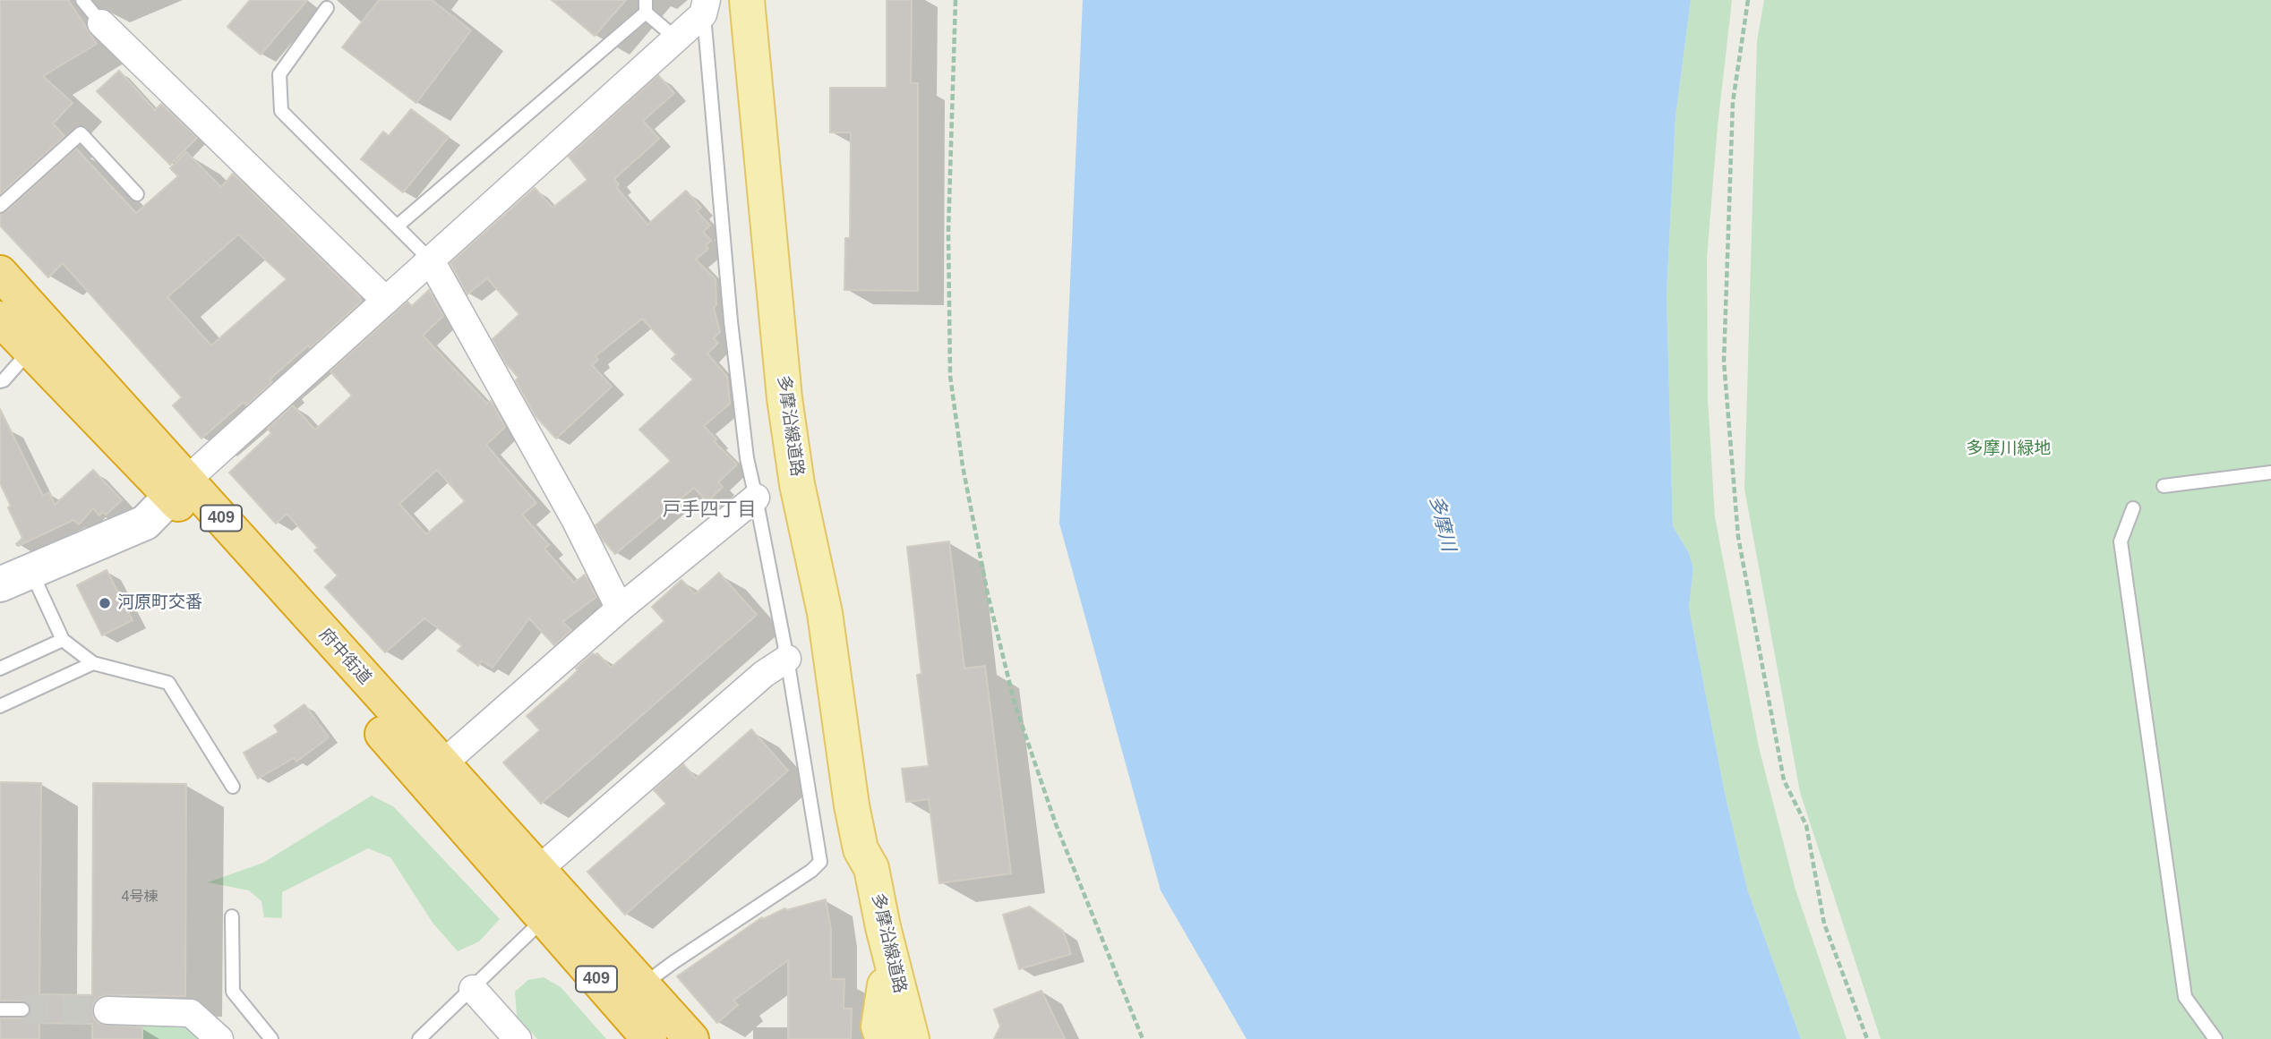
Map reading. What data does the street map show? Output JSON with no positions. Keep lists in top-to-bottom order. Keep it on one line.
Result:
{"streets":{"highway":["409","府中街道"],"main road":["多摩沿線道路"]},"districts":["戸手四丁目"],"water":["多摩川"],"parks":["多摩川緑地"],"places":["河原町交番"],"house_numbers":["4号棟"]}
